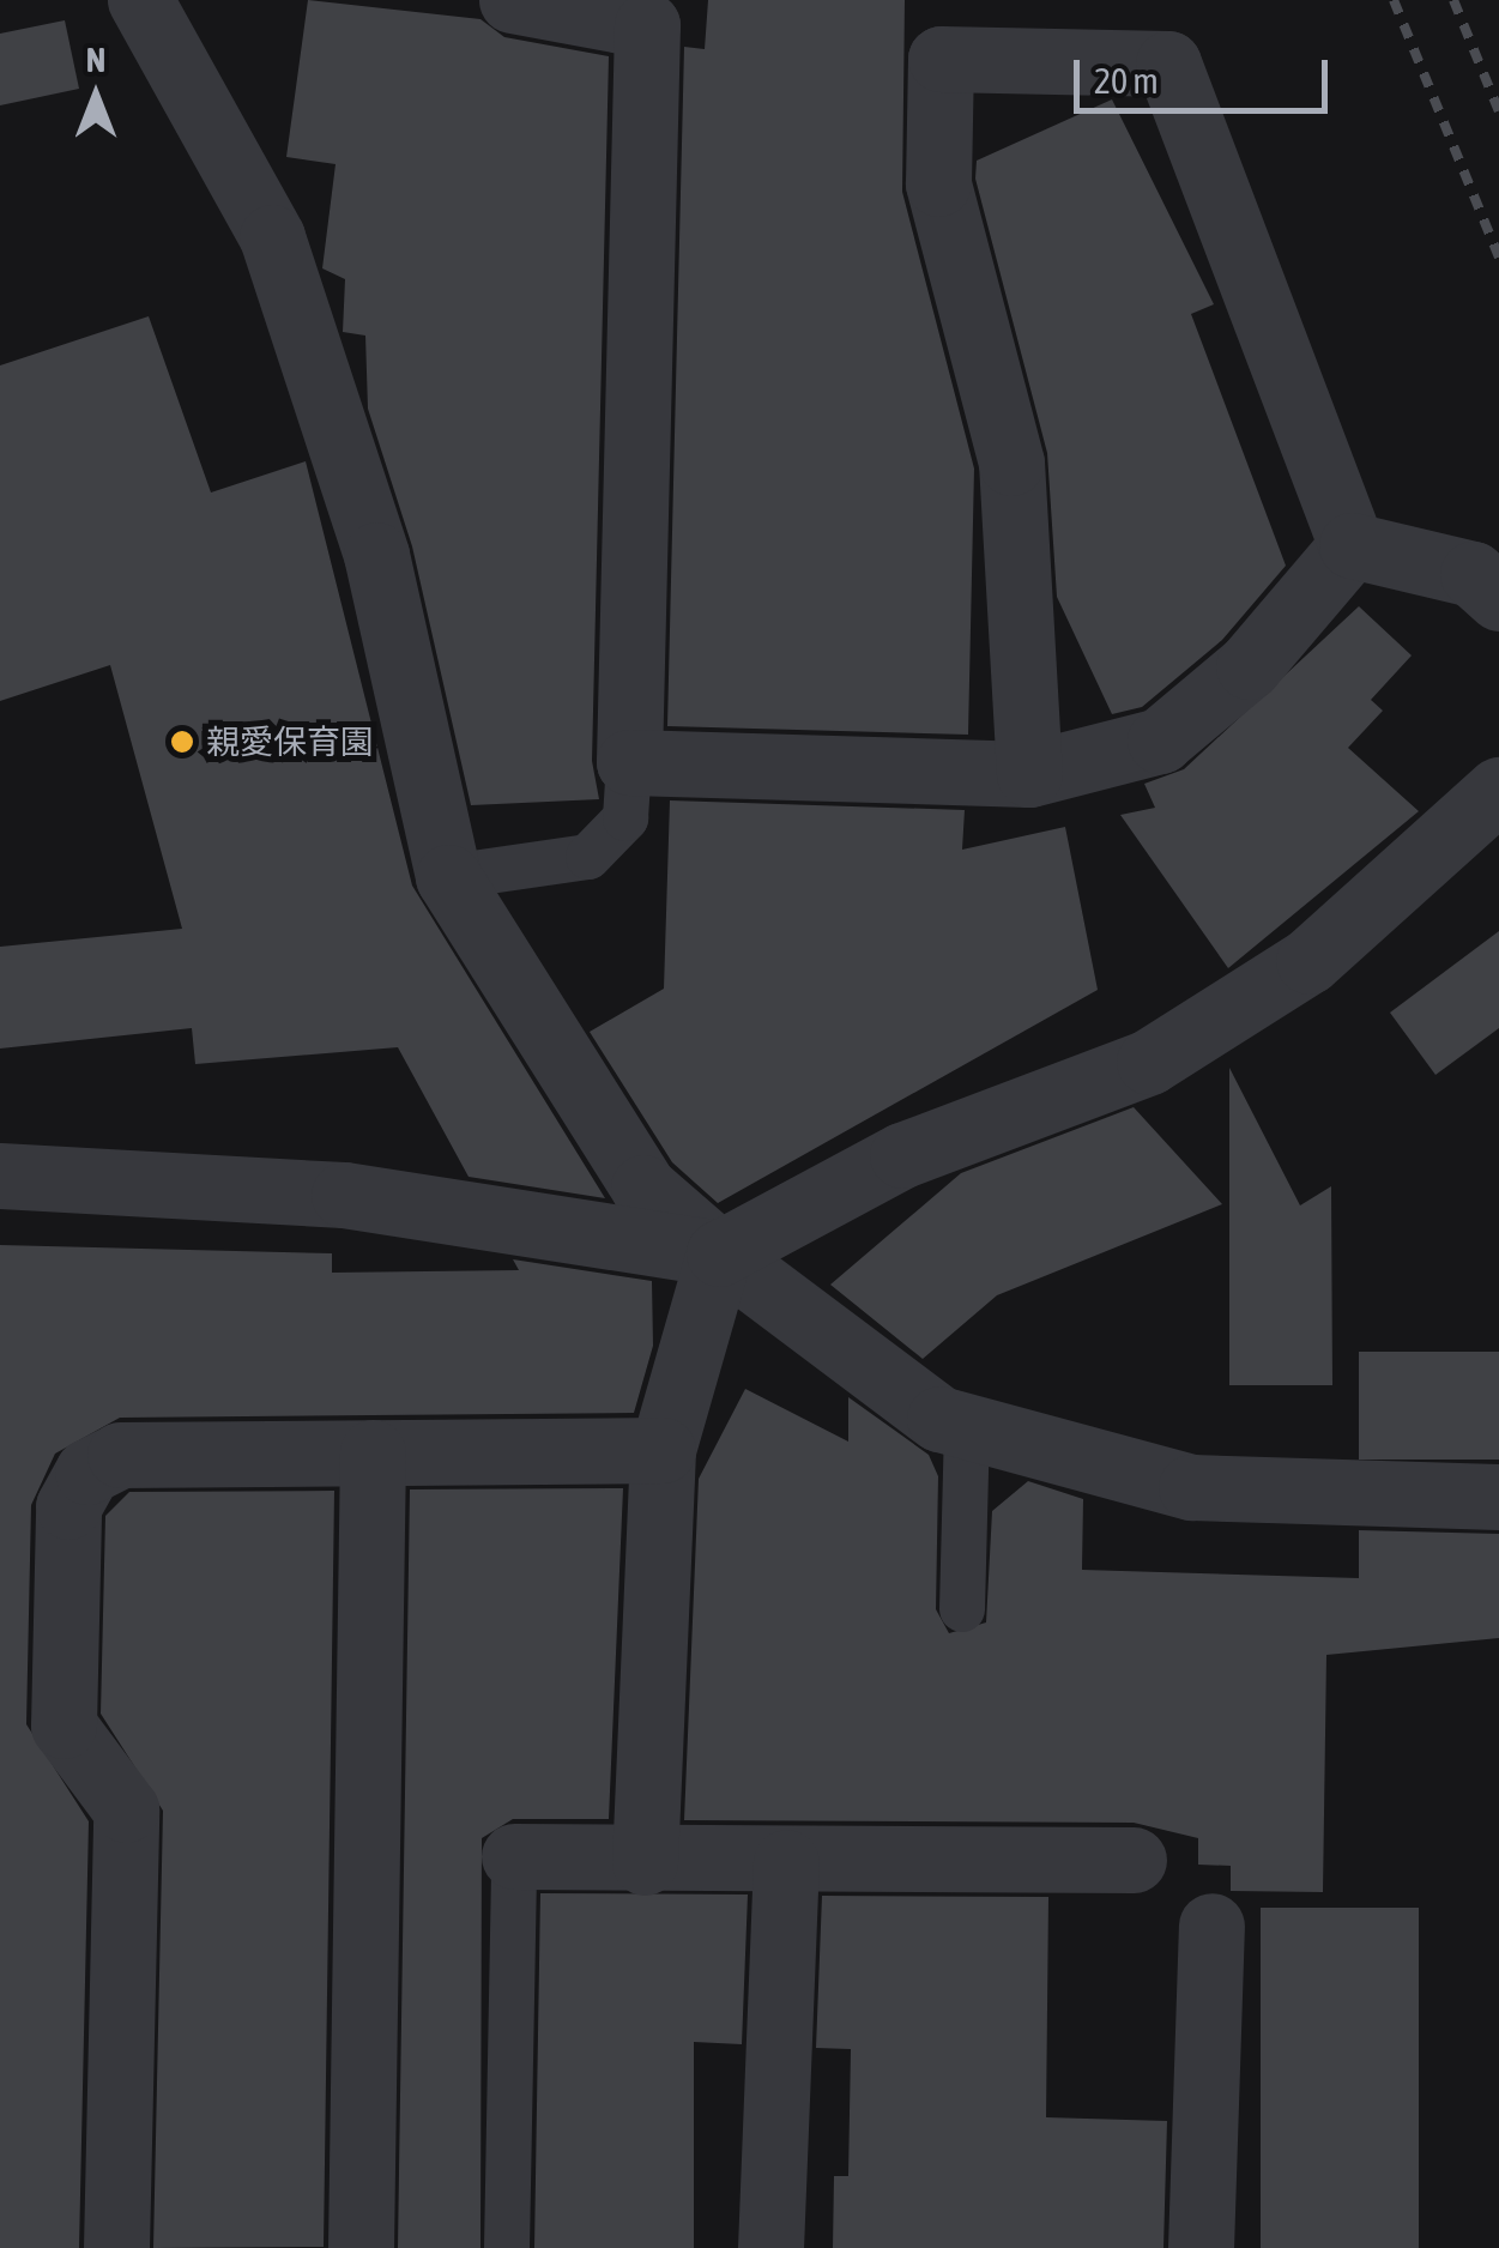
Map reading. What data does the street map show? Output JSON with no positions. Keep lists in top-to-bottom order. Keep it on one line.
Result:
{"places":["親愛保育園"],"scale_bar":"20 m","north":"top"}
